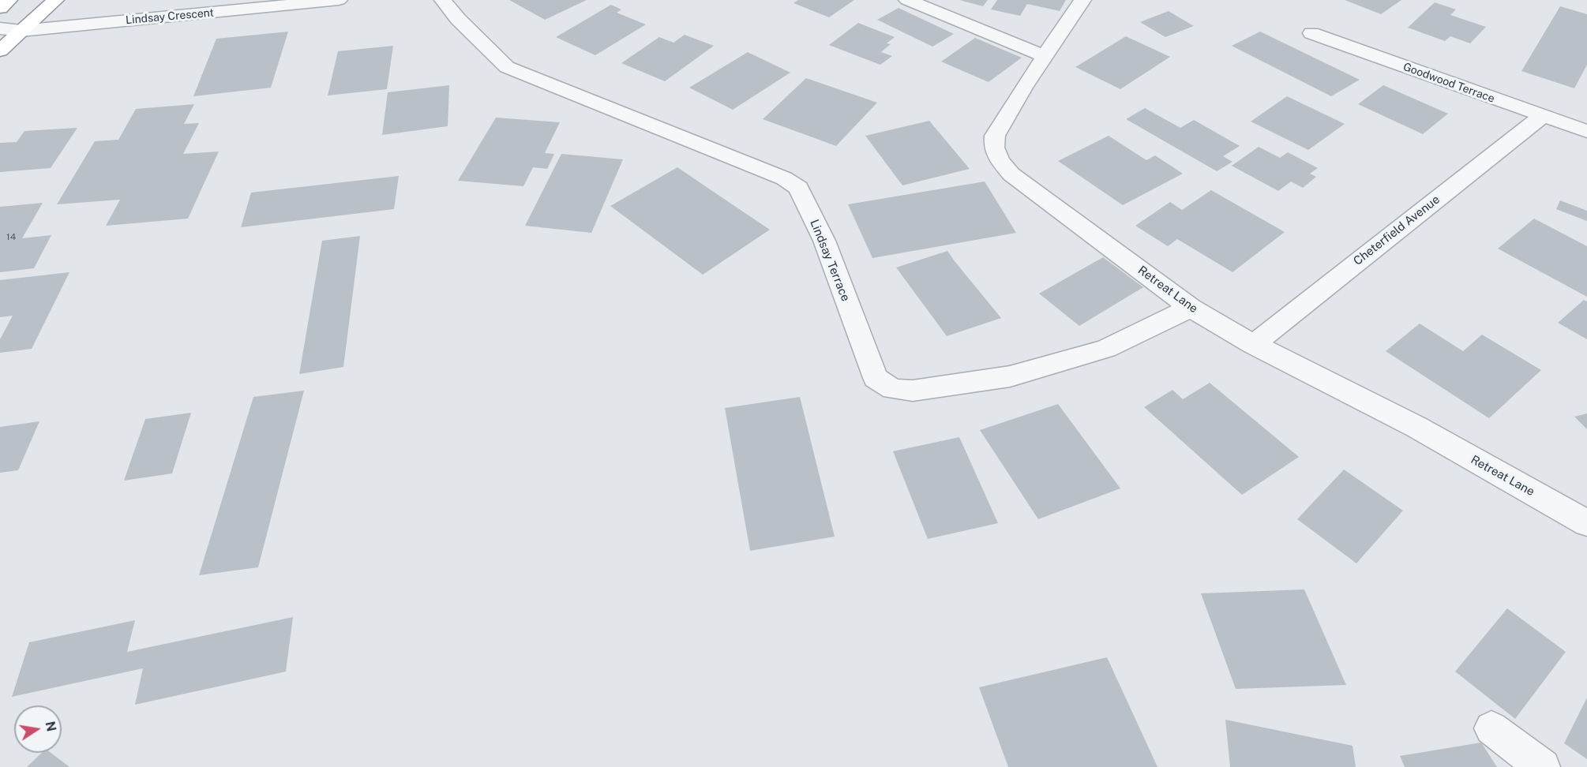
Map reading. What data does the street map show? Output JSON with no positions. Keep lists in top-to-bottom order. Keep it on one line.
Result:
{"streets":{"street":["Lindsay Crescent","Goodwood Terrace","Cheterfield Avenue","Lindsay Terrace","Retreat Lane"]},"crossings":[["Goodwood Terrace","Cheterfield Avenue"],["Cheterfield Avenue","Retreat Lane"],["Lindsay Terrace","Retreat Lane"]],"house_numbers":["14"],"north":"right"}
